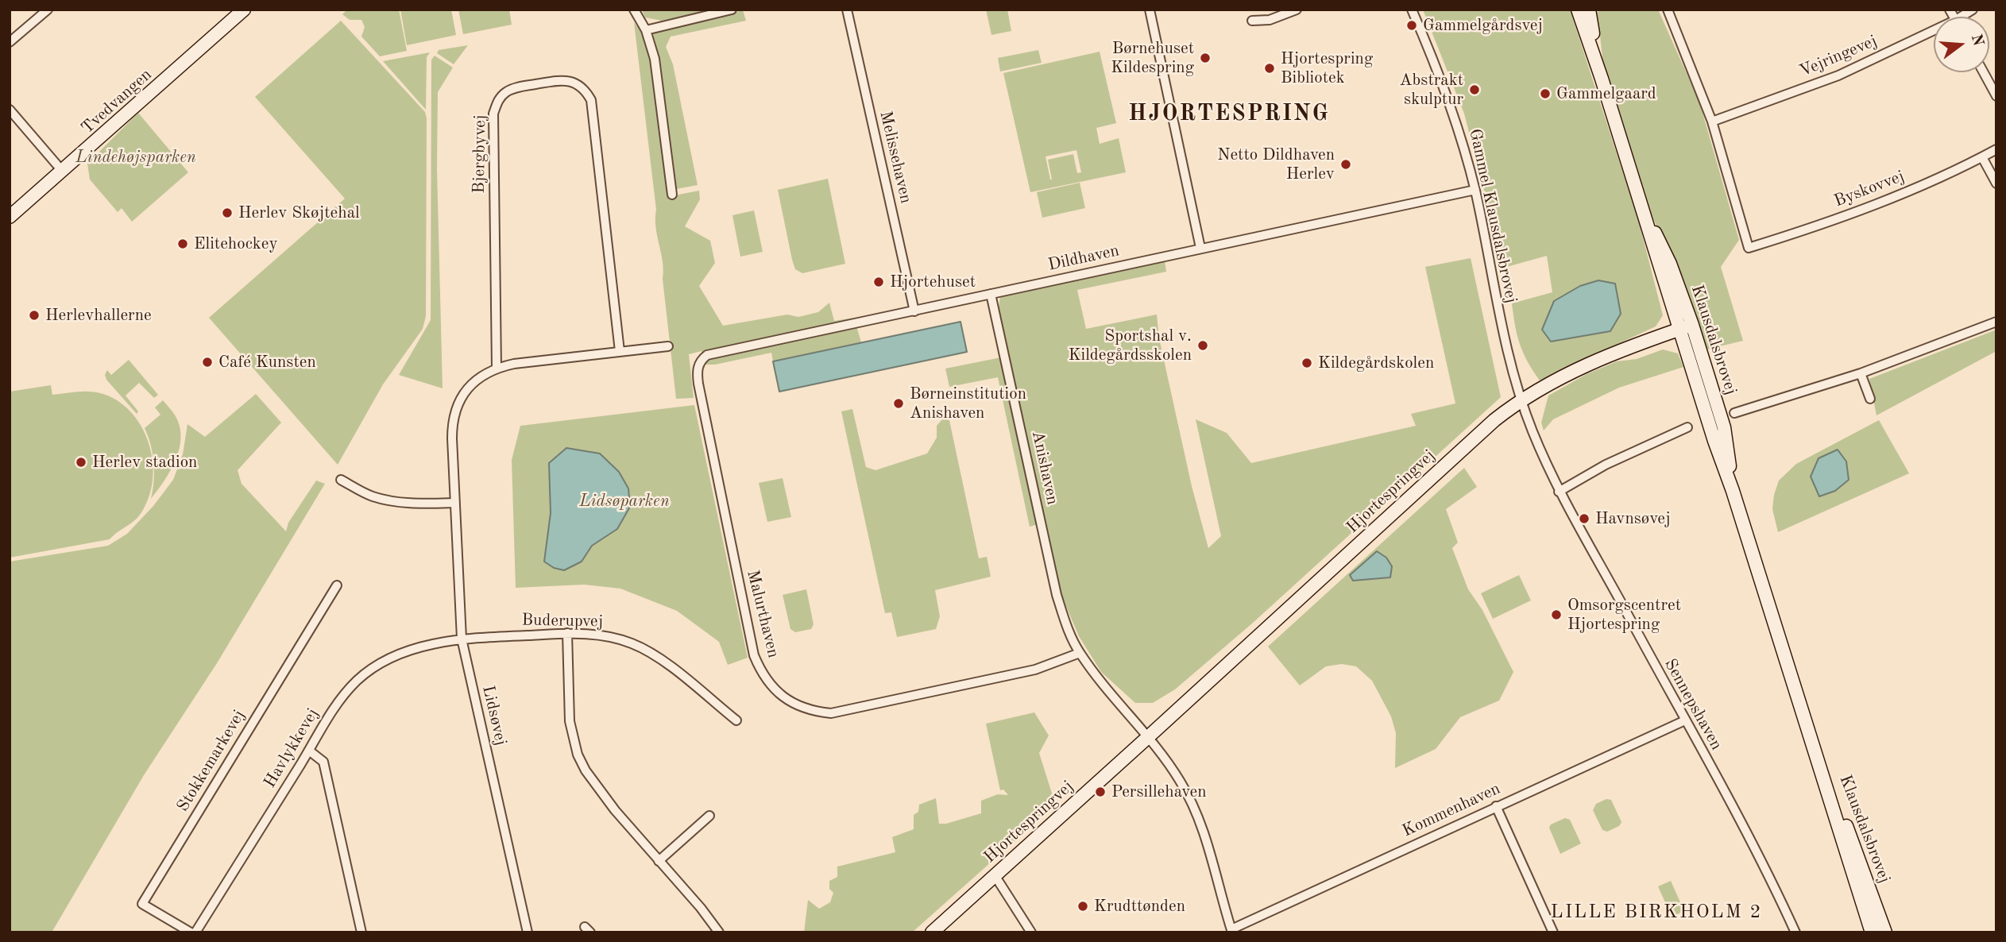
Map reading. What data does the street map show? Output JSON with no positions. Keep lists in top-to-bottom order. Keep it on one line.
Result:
{"streets":{"street":["Vejringevej","Tvedvangen","Bjergbyvej","Melissehaven","Byskovvej","Gammel Klausdalsbrovej","Dildhaven","Klausdalsbrovej","Anishaven","Hjortespringvej","Malurthaven","Buderupvej","Sennepshaven","Lidsøvej","Havlykkevej","Stokkemarkevej","Kommenhaven"]},"crossings":[["Vejringevej","Byskovvej"],["Bjergbyvej","Lidsøvej"],["Melissehaven","Dildhaven"],["Gammel Klausdalsbrovej","Dildhaven"],["Gammel Klausdalsbrovej","Hjortespringvej"],["Gammel Klausdalsbrovej","Sennepshaven"],["Dildhaven","Anishaven"],["Dildhaven","Malurthaven"],["Klausdalsbrovej","Hjortespringvej"],["Anishaven","Malurthaven"],["Hjortespringvej","Sennepshaven"],["Buderupvej","Lidsøvej"],["Buderupvej","Havlykkevej"],["Sennepshaven","Kommenhaven"],["Lidsøvej","Havlykkevej"]],"districts":["HJORTESPRING","LILLE BIRKHOLM 2"],"parks":["Lindehøjsparken","Lidsøparken"],"places":["Gammelgårdsvej","Børnehuset Kildespring","Hjortespring Bibliotek","Abstrakt skulptur","Gammelgaard","Netto Dildhaven Herlev","Herlev Skøjtehal","Elitehockey","Hjortehuset","Herlevhallerne","Sportshal v. Kildegårdsskolen","Café Kunsten","Kildegårdskolen","Børneinstitution Anishaven","Herlev stadion","Havnsøvej","Omsorgscentret Hjortespring","Persillehaven","Krudttønden"],"north":"right"}
